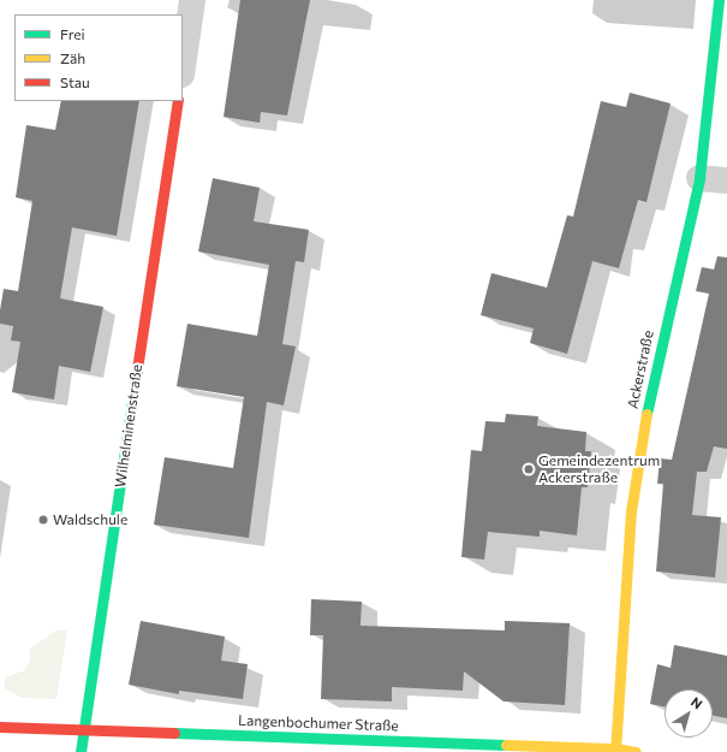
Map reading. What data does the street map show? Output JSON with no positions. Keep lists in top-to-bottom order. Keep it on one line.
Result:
{"streets":{"street":["Ackerstraße","Wilhelminenstraße","Langenbochumer Straße"]},"crossings":[["Ackerstraße","Langenbochumer Straße"],["Wilhelminenstraße","Langenbochumer Straße"]],"places":["Gemeindezentrum Ackerstraße","Waldschule"],"legend":["Frei","Zäh","Stau"],"north":"top right"}
